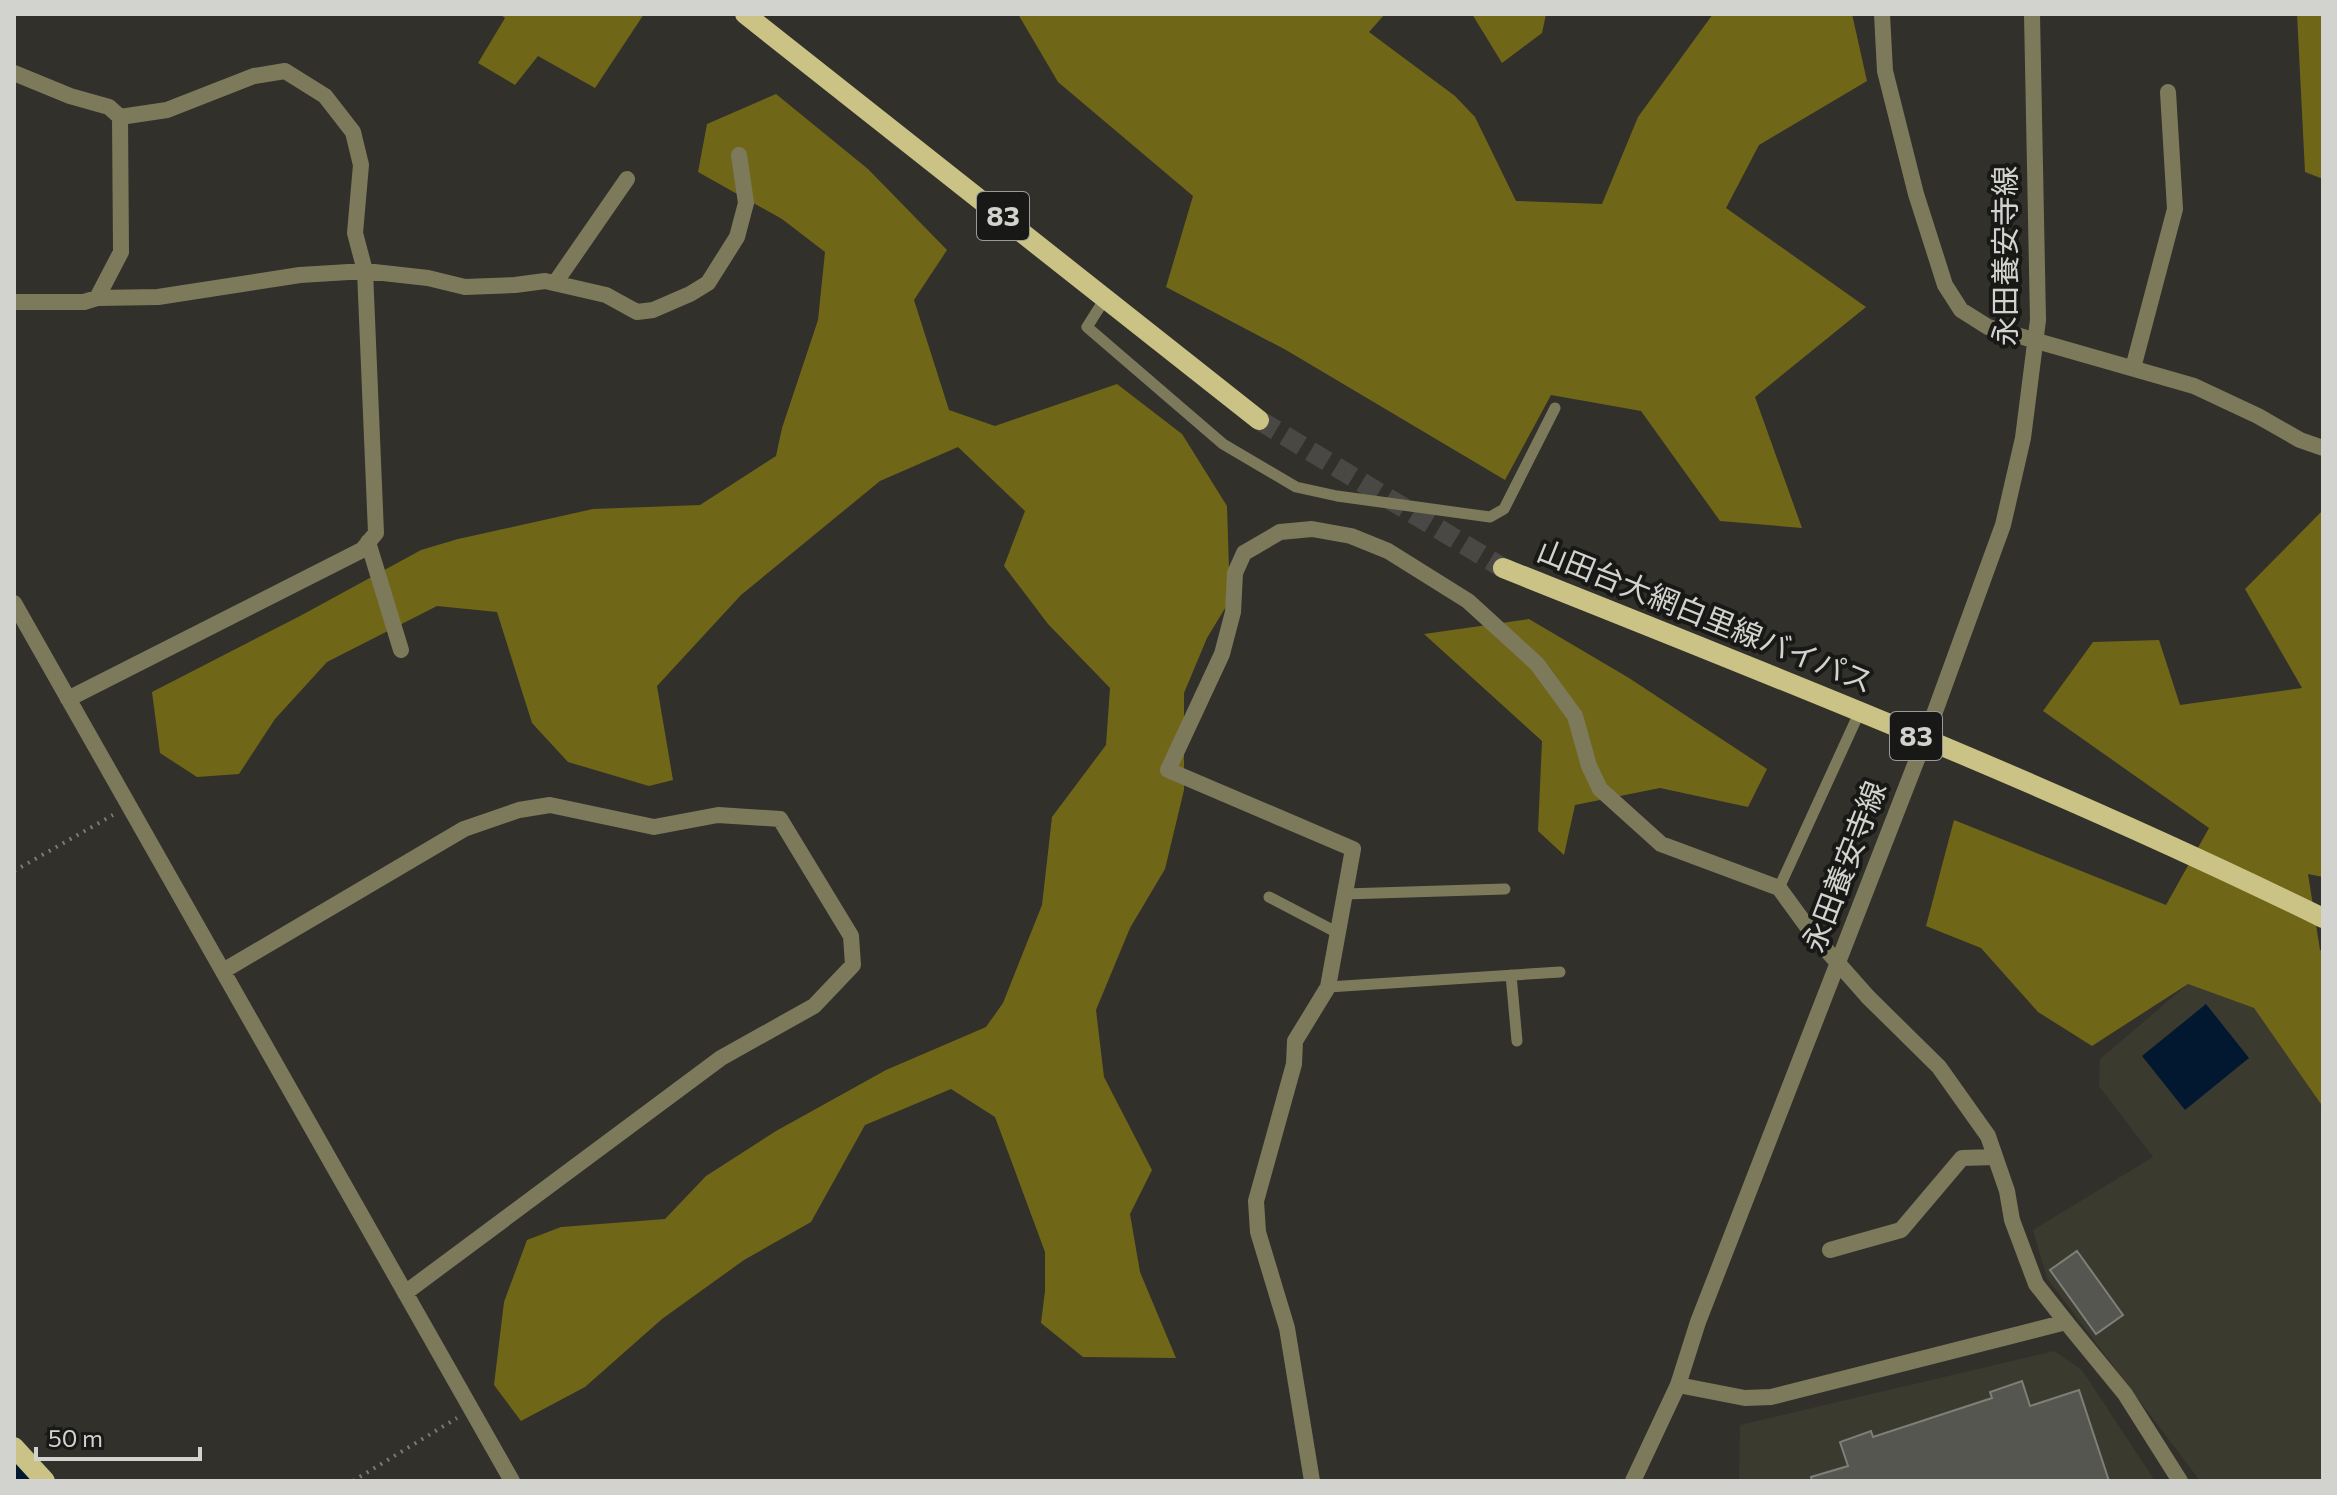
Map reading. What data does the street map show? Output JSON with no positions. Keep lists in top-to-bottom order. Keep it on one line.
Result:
{"streets":{"main road":["83","山田台大網白里線バイパス"],"street":["永田養安寺線"]},"crossings":[["永田養安寺線","山田台大網白里線バイパス"]],"scale_bar":"50 m"}
